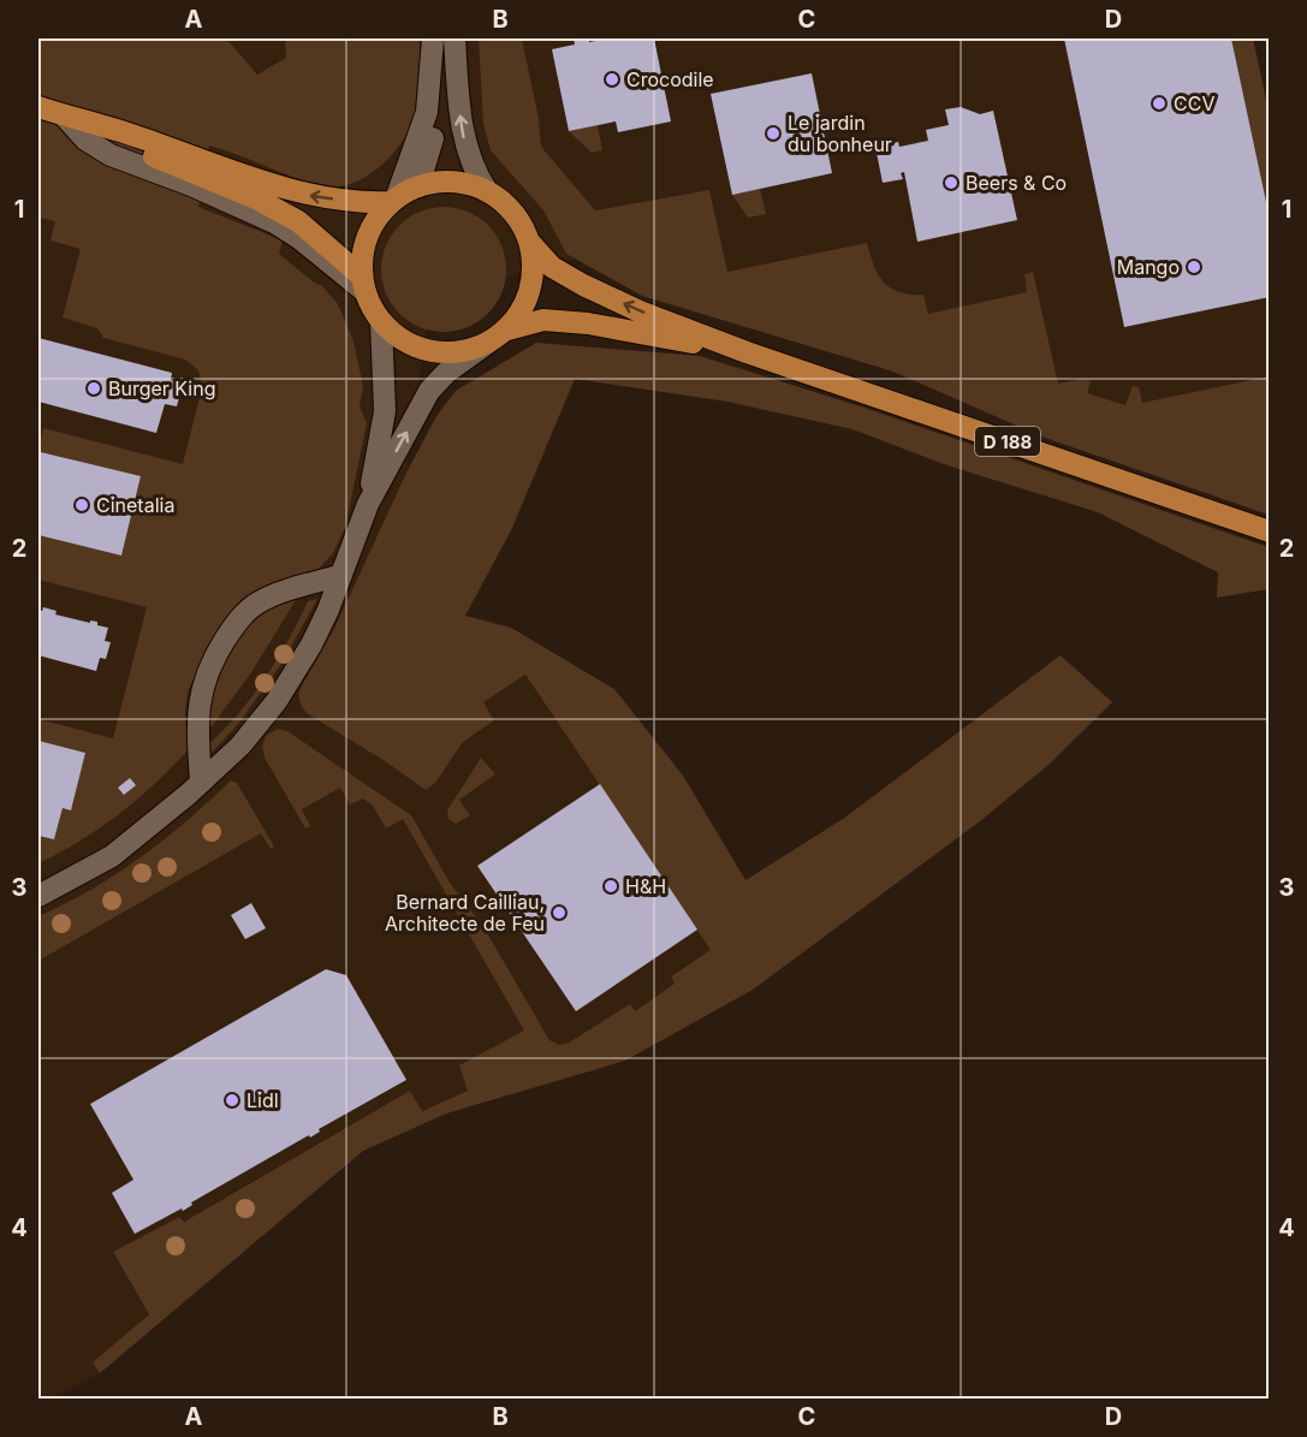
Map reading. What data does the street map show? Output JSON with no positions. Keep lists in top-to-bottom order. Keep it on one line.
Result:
{"streets":{"main road":["D 188"]},"places":["Crocodile","CCV","Le jardin du bonheur","Beers & Co","Mango","Burger King","Cinetalia","H&H","Bernard Cailliau, Architecte de Feu","Lidl"],"grid":{"columns":["A","B","C","D"],"rows":["1","2","3","4"]}}
